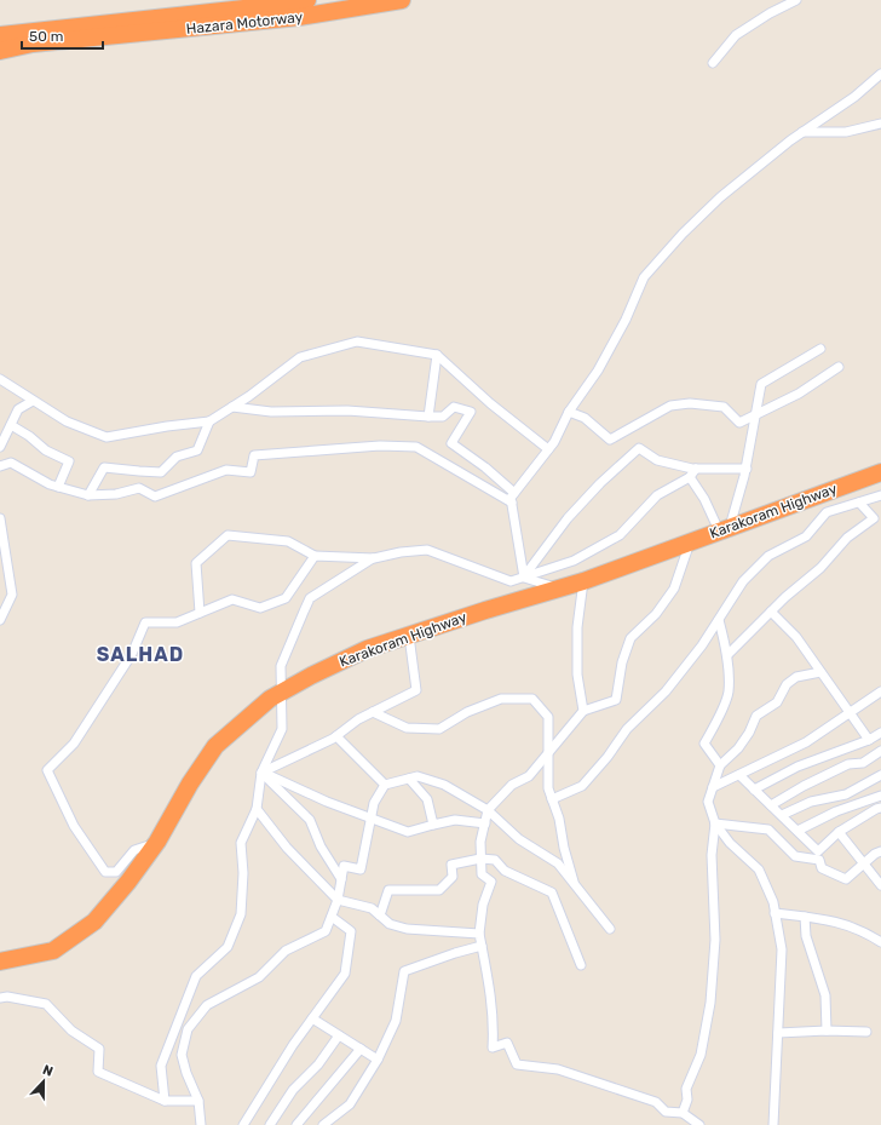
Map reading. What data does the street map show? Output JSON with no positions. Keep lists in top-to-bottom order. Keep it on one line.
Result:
{"streets":{"highway":["Hazara Motorway","Karakoram Highway"]},"districts":["SALHAD"],"scale_bar":"50 m","north":"top"}
